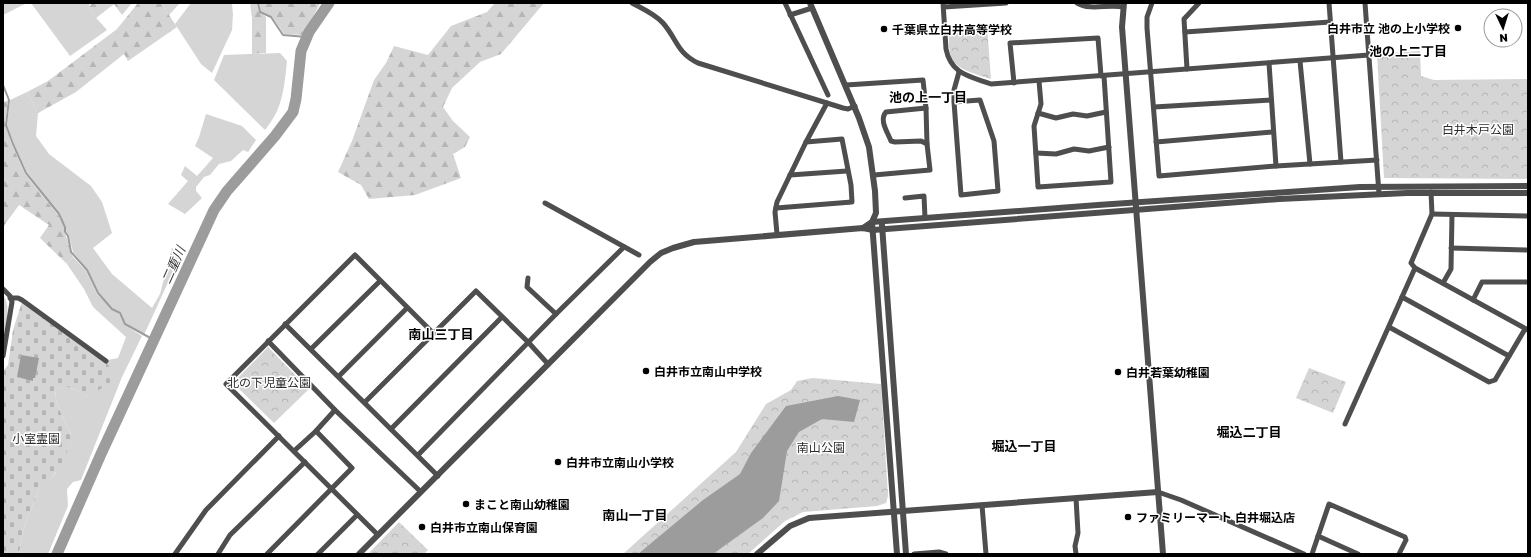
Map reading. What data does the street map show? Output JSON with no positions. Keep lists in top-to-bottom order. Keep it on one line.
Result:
{"districts":["池の上二丁目","池の上一丁目","南山三丁目","堀込二丁目","堀込一丁目","南山一丁目"],"water":["二重川"],"parks":["白井木戸公園","北の下児童公園","小室霊園","南山公園"],"places":["白井市立 池の上小学校","千葉県立白井高等学校","白井市立南山中学校","白井若葉幼稚園","白井市立南山小学校","まこと南山幼稚園","ファミリーマート 白井堀込店","白井市立南山保育園"],"north":"bottom"}
